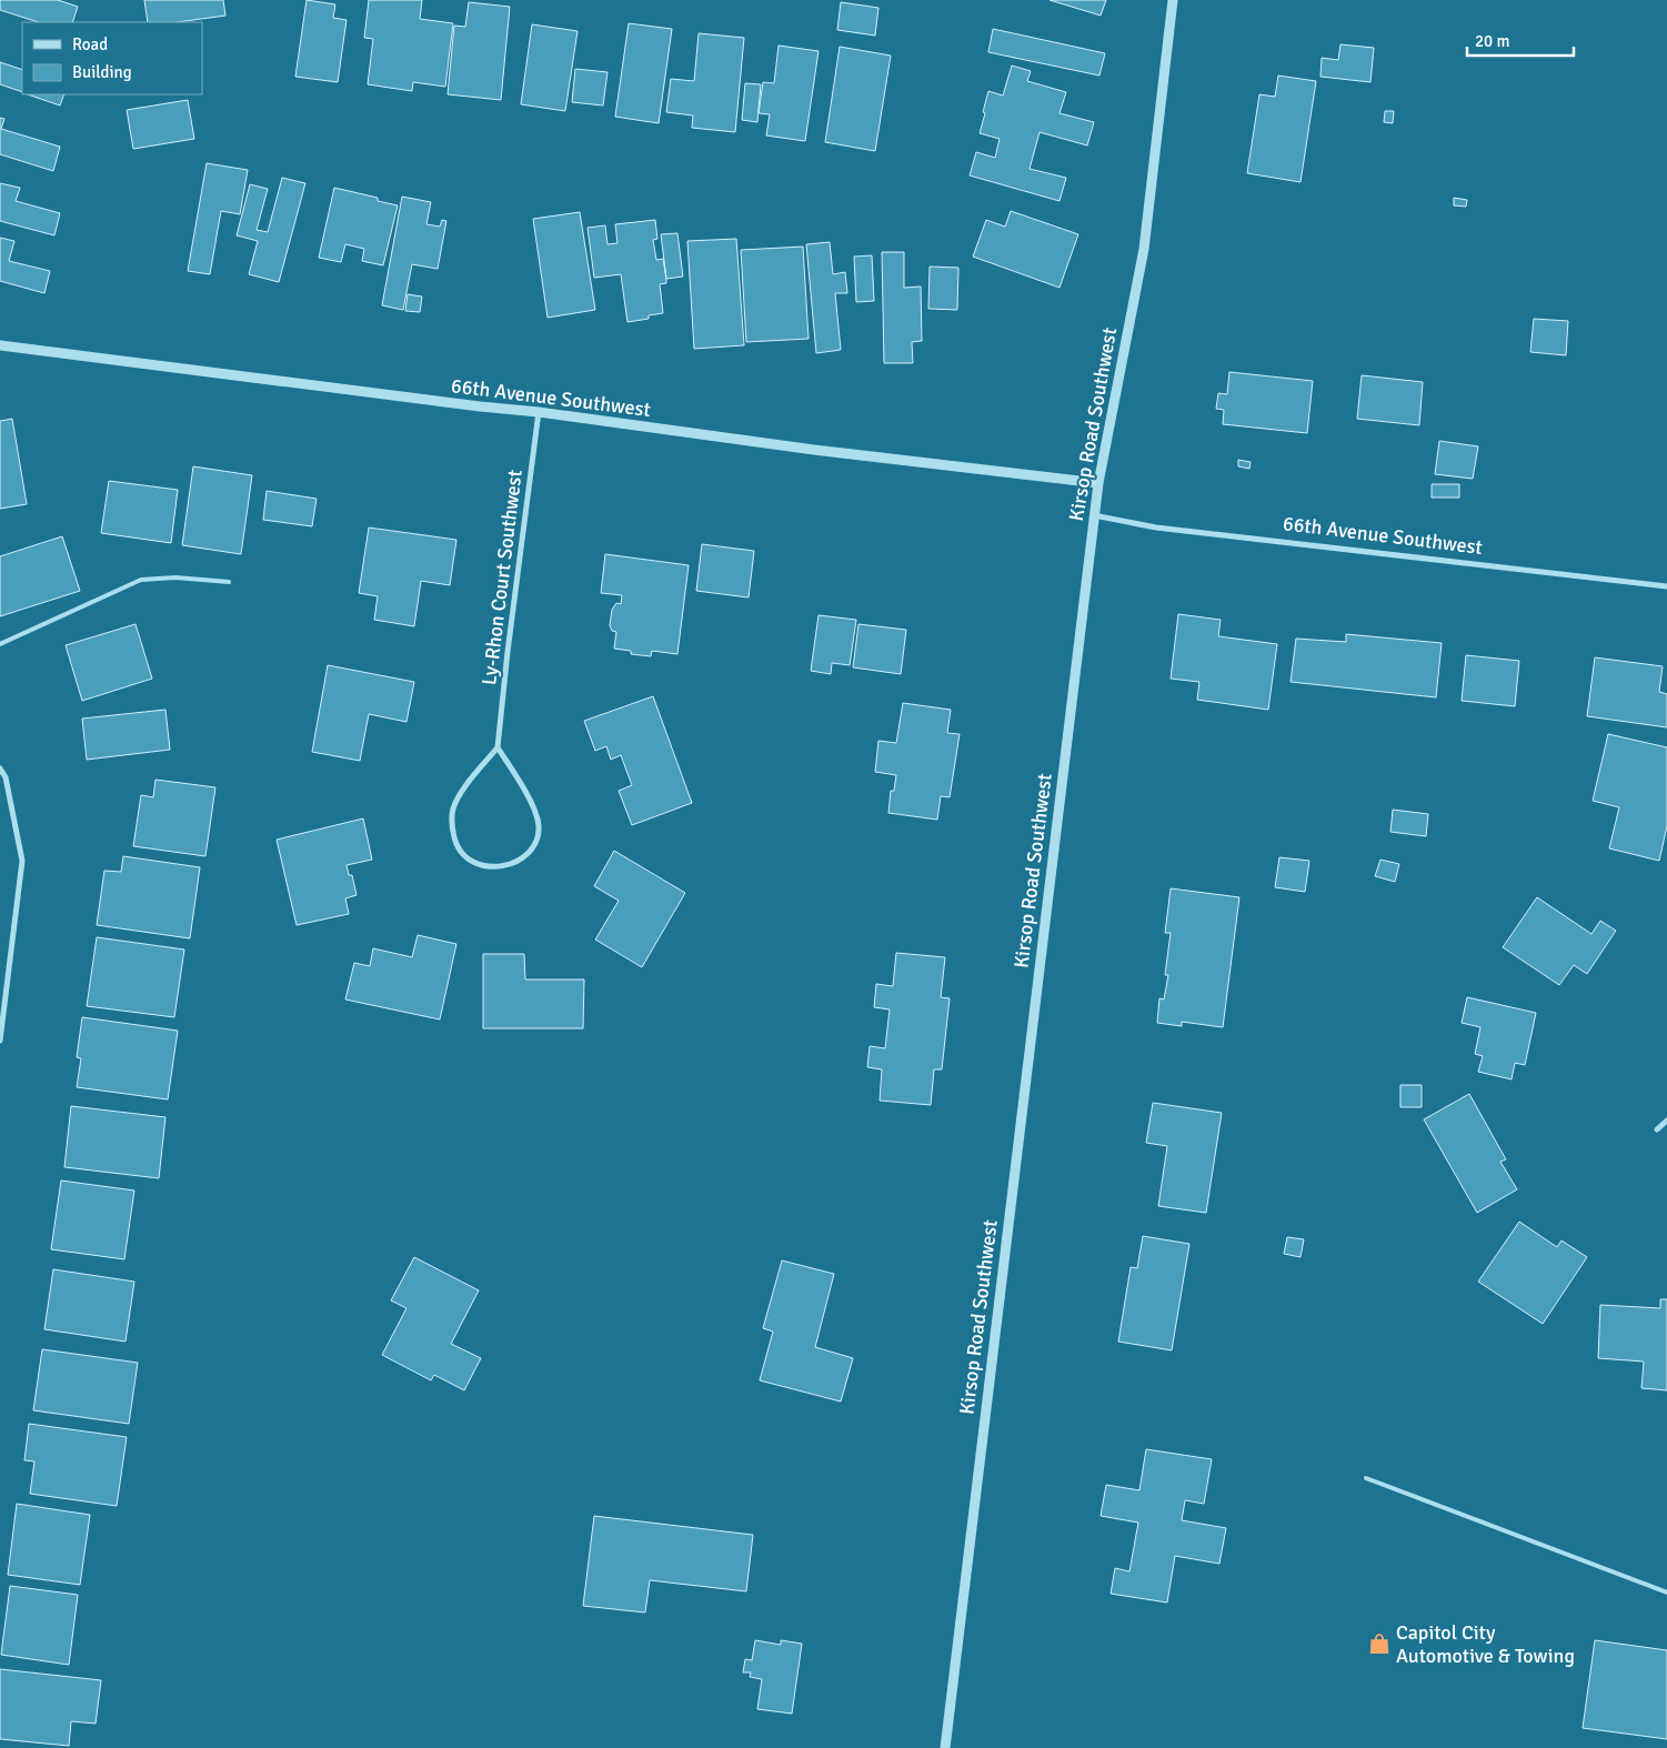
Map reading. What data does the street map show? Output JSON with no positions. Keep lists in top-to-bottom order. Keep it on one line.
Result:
{"streets":{"street":["66th Avenue Southwest","Kirsop Road Southwest","Ly-Rhon Court Southwest"]},"crossings":[["66th Avenue Southwest","Kirsop Road Southwest"],["66th Avenue Southwest","Ly-Rhon Court Southwest"]],"places":{"shop":["Capitol City Automotive & Towing"]},"legend":["Road","Building"],"scale_bar":"20 m"}
